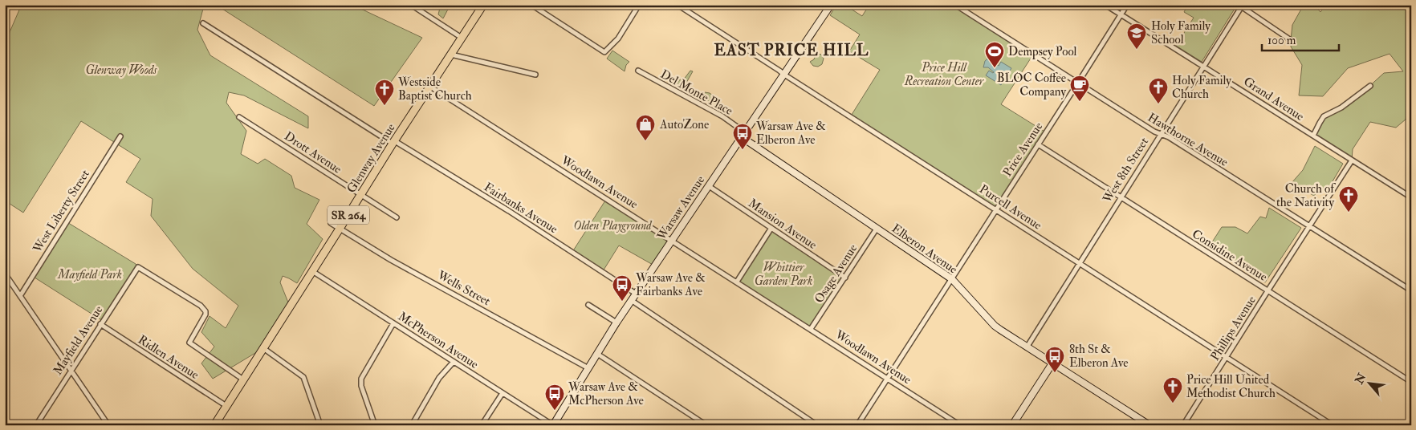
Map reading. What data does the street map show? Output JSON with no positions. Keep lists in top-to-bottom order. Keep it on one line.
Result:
{"streets":{"main road":["Glenway Avenue","SR 264"],"street":["Del Monte Place","Grand Avenue","Hawthorne Avenue","Price Avenue","Drott Avenue","West 8th Street","Woodlawn Avenue","Purcell Avenue","Fairbanks Avenue","Warsaw Avenue","West Liberty Street","Mansion Avenue","Elberon Avenue","Considine Avenue","Osage Avenue","Wells Street","Phillips Avenue","Mayfield Avenue","McPherson Avenue","Ridlen Avenue"]},"crossings":[["Del Monte Place","Warsaw Avenue"],["Del Monte Place","Elberon Avenue"],["Grand Avenue","Price Avenue"],["Grand Avenue","West 8th Street"],["Grand Avenue","Phillips Avenue"],["Hawthorne Avenue","Price Avenue"],["Hawthorne Avenue","West 8th Street"],["Hawthorne Avenue","Phillips Avenue"],["Price Avenue","Woodlawn Avenue"],["Price Avenue","Purcell Avenue"],["Price Avenue","Elberon Avenue"],["Price Avenue","Considine Avenue"],["Drott Avenue","Glenway Avenue"],["Glenway Avenue","Woodlawn Avenue"],["Glenway Avenue","Fairbanks Avenue"],["Glenway Avenue","Wells Street"],["Glenway Avenue","Mayfield Avenue"],["Glenway Avenue","McPherson Avenue"],["Glenway Avenue","Ridlen Avenue"],["West 8th Street","Purcell Avenue"],["West 8th Street","Elberon Avenue"],["West 8th Street","Considine Avenue"],["Woodlawn Avenue","Warsaw Avenue"],["Woodlawn Avenue","Osage Avenue"],["Purcell Avenue","Warsaw Avenue"],["Purcell Avenue","Phillips Avenue"],["Fairbanks Avenue","Warsaw Avenue"],["Warsaw Avenue","Mansion Avenue"],["Warsaw Avenue","Elberon Avenue"],["Warsaw Avenue","Wells Street"],["Warsaw Avenue","McPherson Avenue"],["Mansion Avenue","Osage Avenue"],["Elberon Avenue","Osage Avenue"],["Considine Avenue","Phillips Avenue"],["Mayfield Avenue","Ridlen Avenue"]],"districts":["EAST PRICE HILL"],"parks":["Price Hill Recreation Center","Glenway Woods","Olden Playground","Whittier Garden Park","Mayfield Park"],"places":{"school or university":["Holy Family School"],"sports":["Dempsey Pool"],"cafe":["BLOC Coffee Company"],"church":["Holy Family Church","Westside Baptist Church","Church of the Nativity","Price Hill United Methodist Church"],"shop":["AutoZone"],"bus stop":["Warsaw Ave & Elberon Ave","Warsaw Ave & Fairbanks Ave","8th St & Elberon Ave","Warsaw Ave & McPherson Ave"]},"scale_bar":"100 m","north":"top left"}
